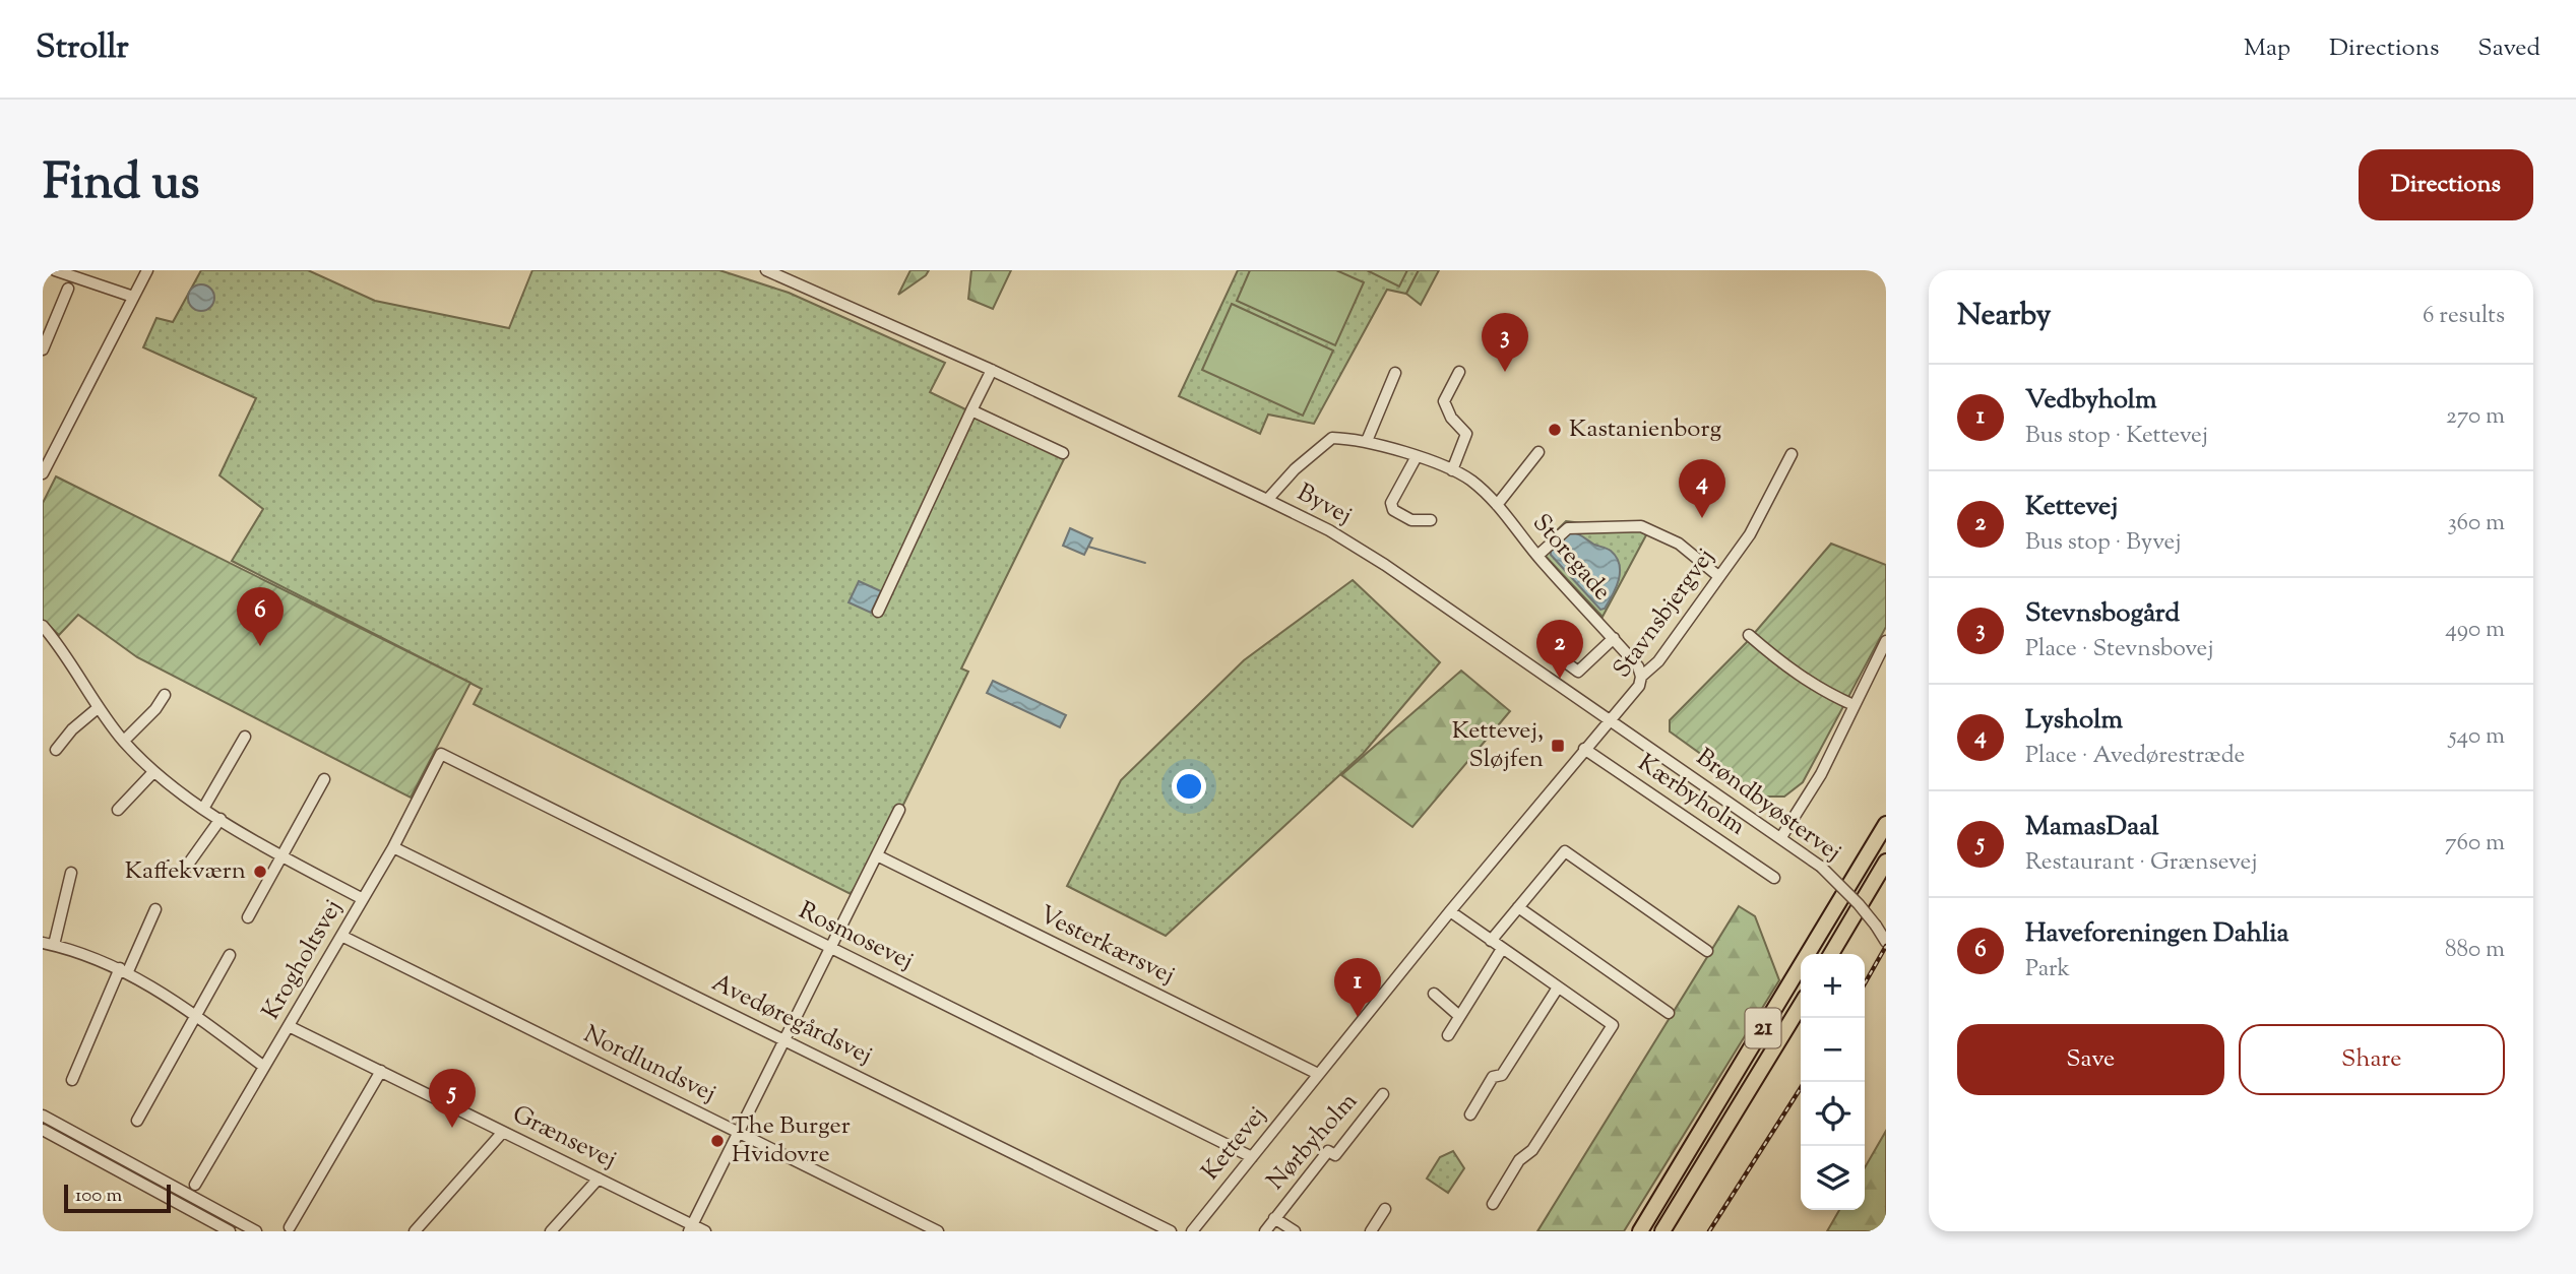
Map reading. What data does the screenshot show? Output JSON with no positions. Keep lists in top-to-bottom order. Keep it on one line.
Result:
{"streets":{"highway":["21"],"street":["Byvej","Storegade","Stavnsbjergvej","Kærbyholm","Brøndbyøstervej","Rosmosevej","Vesterkærsvej","Krogholtsvej","Avedøregårdsvej","Nordlundsvej","Grænsevej","Nørbyholm","Kettevej"]},"crossings":[["Byvej","Storegade"],["Byvej","Stavnsbjergvej"],["Byvej","Brøndbyøstervej"],["Byvej","Kettevej"],["Storegade","Stavnsbjergvej"],["Stavnsbjergvej","Brøndbyøstervej"],["Stavnsbjergvej","Kettevej"],["Kærbyholm","Kettevej"],["Brøndbyøstervej","Kettevej"],["Rosmosevej","Krogholtsvej"],["Rosmosevej","Kettevej"],["Vesterkærsvej","Kettevej"],["Krogholtsvej","Avedøregårdsvej"],["Krogholtsvej","Nordlundsvej"],["Krogholtsvej","Grænsevej"]],"places":{"other":["Kastanienborg","Kaffekværn","The Burger Hvidovre"],"transit":["Kettevej, Sløjfen"]},"scale_bar":"100 m","page":{"header":"Strollr","nav":["Map","Directions","Saved"],"title":"Find us","buttons":["Directions",["Save","Share"]],"heading":["Nearby","6 results"],"pins":["3","4","6","2","1","5"],"list":[{"mark":"1","name":"Vedbyholm","note":"Bus stop · Kettevej","value":"270 m"},{"mark":"2","name":"Kettevej","note":"Bus stop · Byvej","value":"360 m"},{"mark":"3","name":"Stevnsbogård","note":"Place · Stevnsbovej","value":"490 m"},{"mark":"4","name":"Lysholm","note":"Place · Avedørestræde","value":"540 m"},{"mark":"5","name":"MamasDaal","note":"Restaurant · Grænsevej","value":"760 m"},{"mark":"6","name":"Haveforeningen Dahlia","note":"Park","value":"880 m"}],"map_buttons":["+","−"],"scale":"100 m"}}
